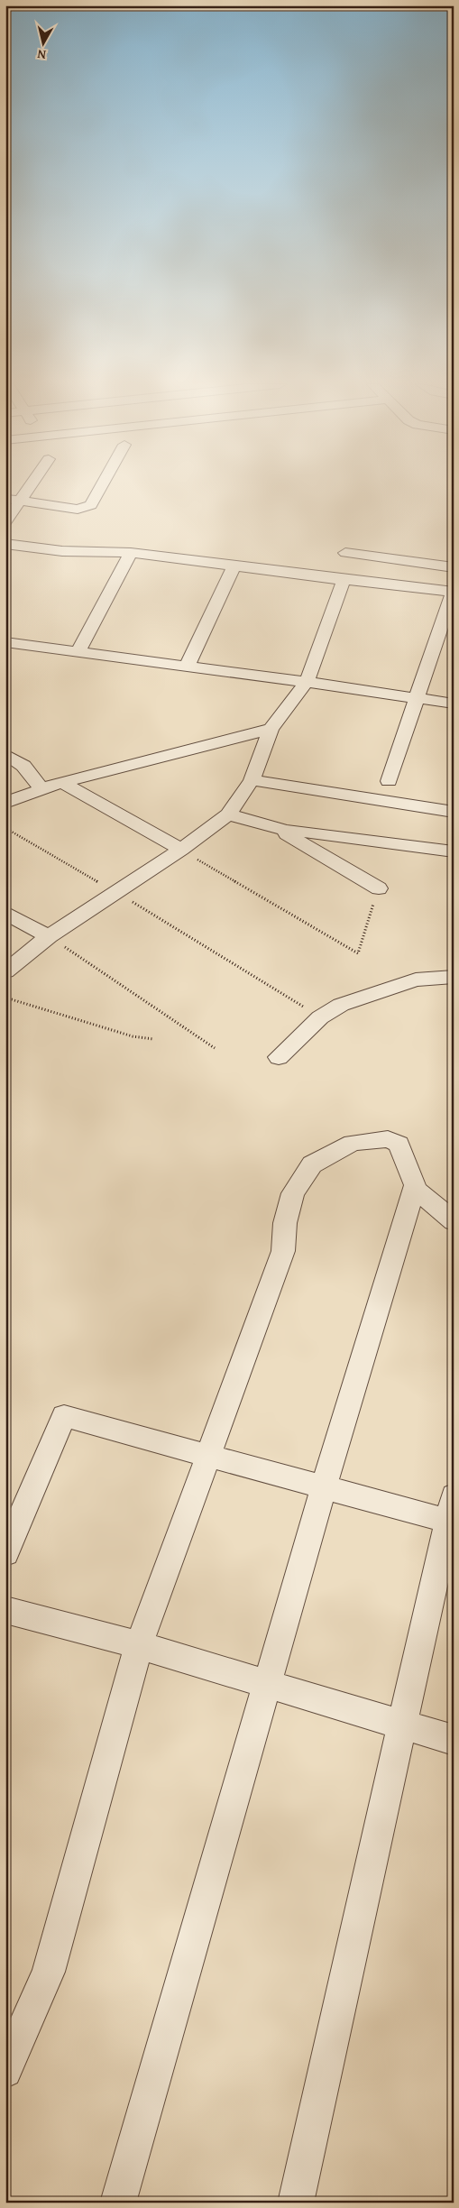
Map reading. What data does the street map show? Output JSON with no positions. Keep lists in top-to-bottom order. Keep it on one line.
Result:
{"north":"bottom"}
